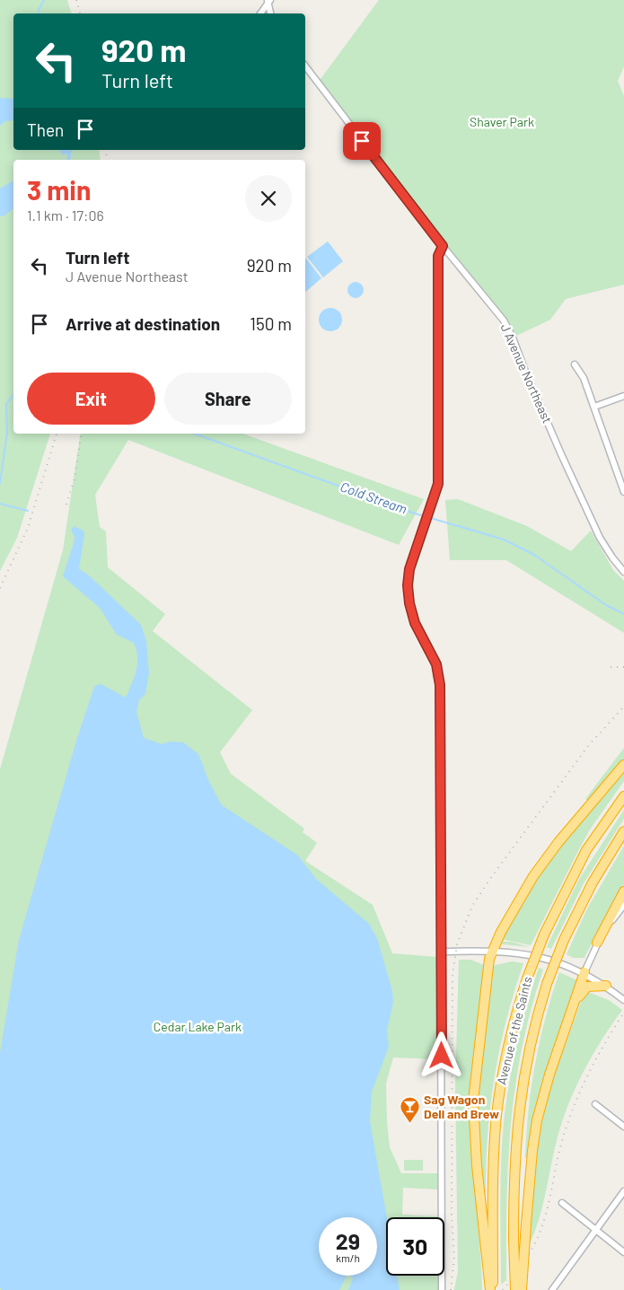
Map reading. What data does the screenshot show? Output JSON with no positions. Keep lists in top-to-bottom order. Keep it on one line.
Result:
{"streets":{"highway":["Avenue of the Saints"],"street":["J Avenue Northeast"]},"water":["Cold Stream"],"parks":["Shaver Park","Cedar Lake Park"],"places":{"bar":["Sag Wagon Deli and Brew"]},"page":{"turn":["920 m","Turn left"],"then":"Then","heading":["3 min","1.1 km · 17:06"],"list":[{"name":"Turn left","note":"J Avenue Northeast","value":"920 m"},{"name":"Arrive at destination","value":"150 m"}],"buttons":["Exit","Share"],"speed":"29 km/h","limit":"30"}}
